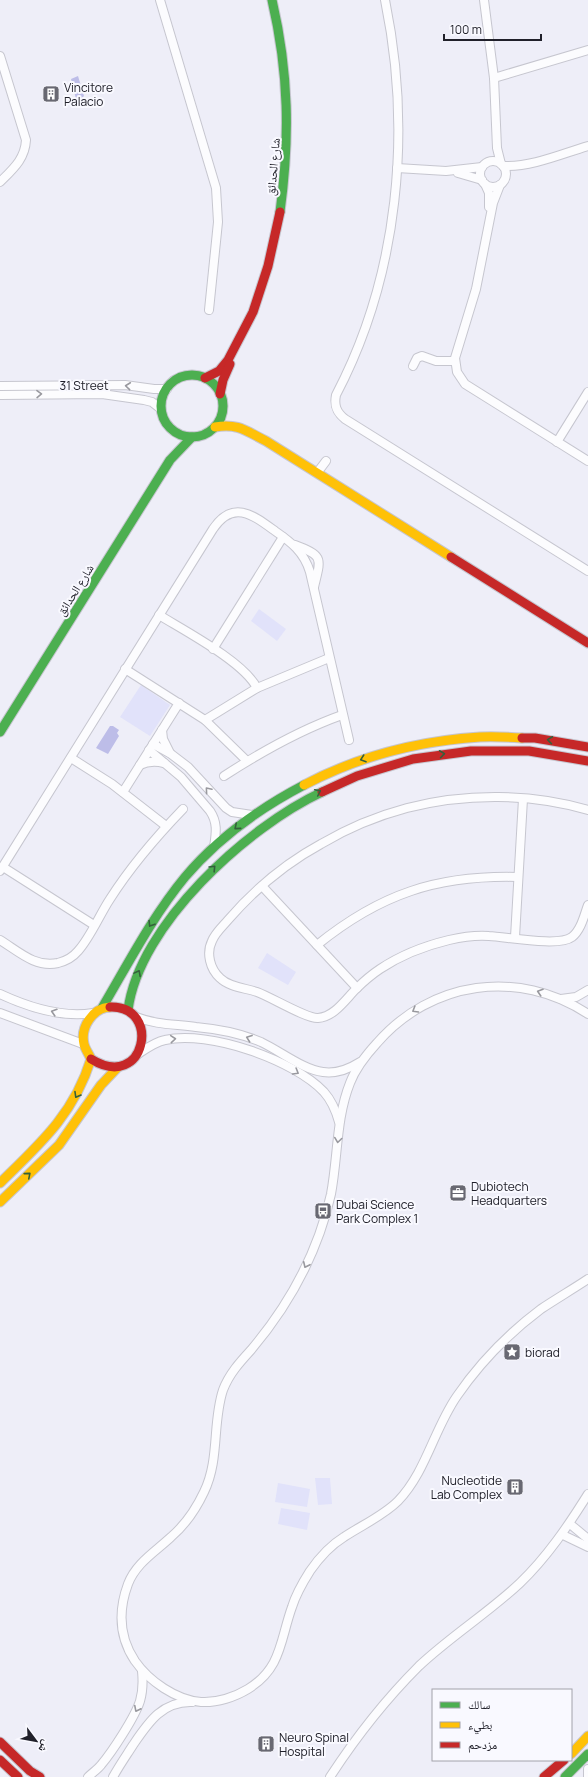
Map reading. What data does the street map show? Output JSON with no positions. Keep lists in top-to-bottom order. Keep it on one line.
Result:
{"streets":{"street":["شارع الحدائق","31 Street"]},"places":{"building":["Vincitore Palacio","Nucleotide Lab Complex","Neuro Spinal Hospital"],"office":["Dubiotech Headquarters"],"bus stop":["Dubai Science Park Complex 1"],"place":["biorad"]},"legend":["سالك","بطيء","مزدحم"],"scale_bar":"100 m","north":"bottom right"}
